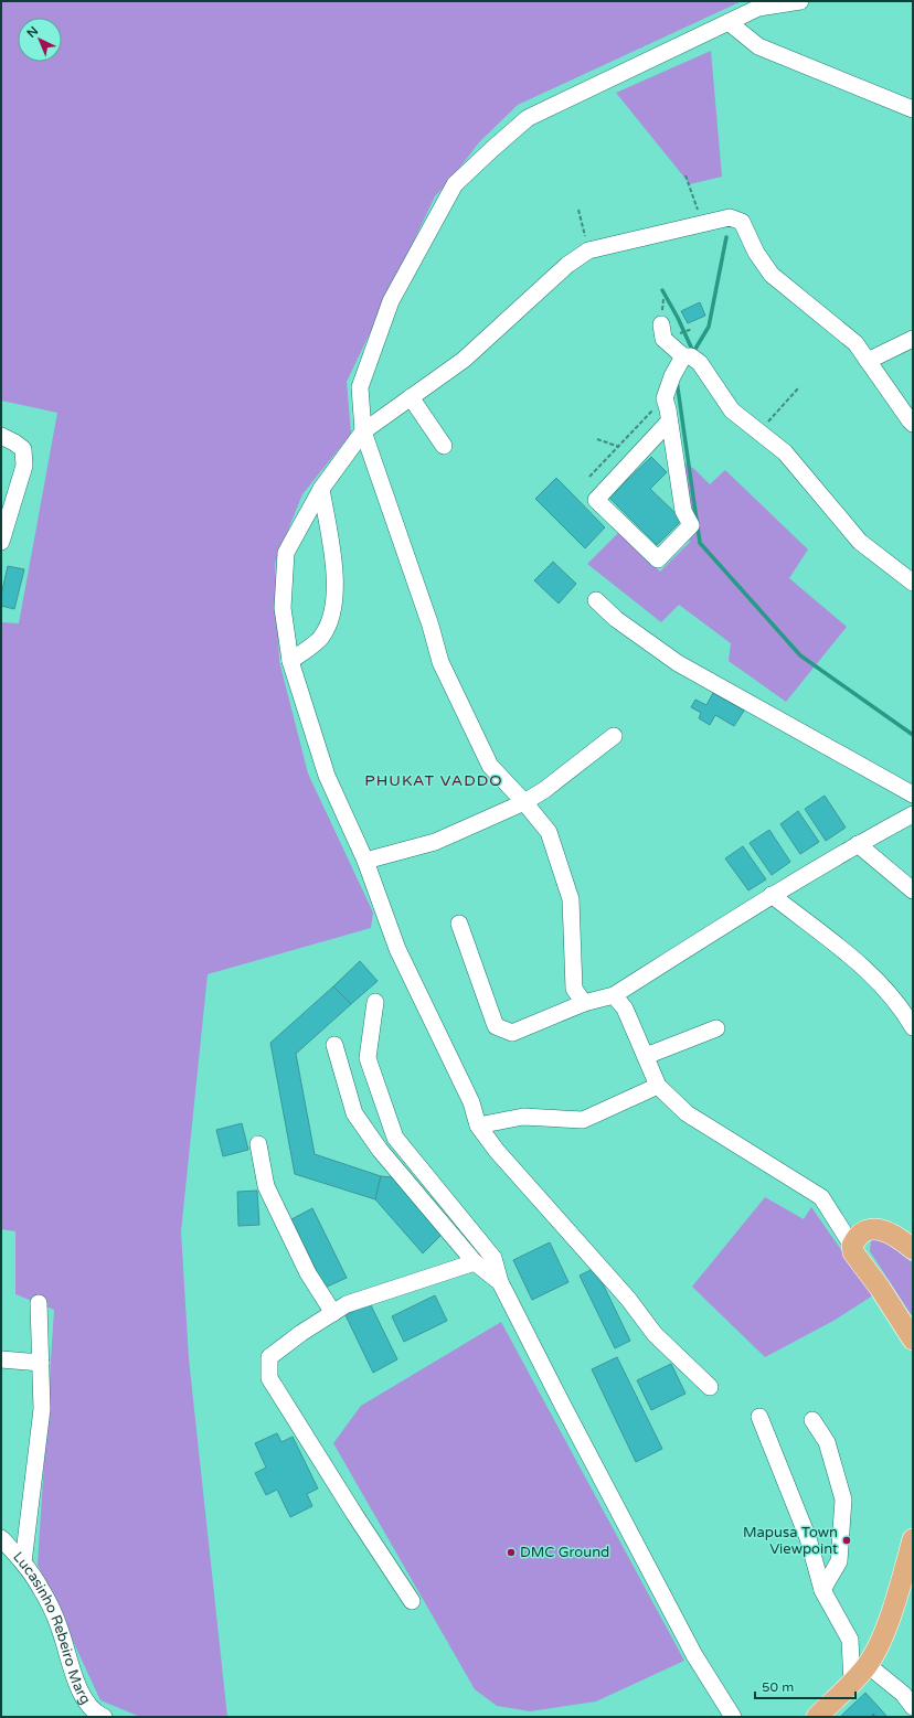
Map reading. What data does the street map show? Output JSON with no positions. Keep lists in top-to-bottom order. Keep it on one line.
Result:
{"streets":{"street":["Lucasinho Rebeiro Marg"]},"districts":["PHUKAT VADDO"],"places":["Mapusa Town Viewpoint","DMC Ground"],"scale_bar":"50 m","north":"top left"}
